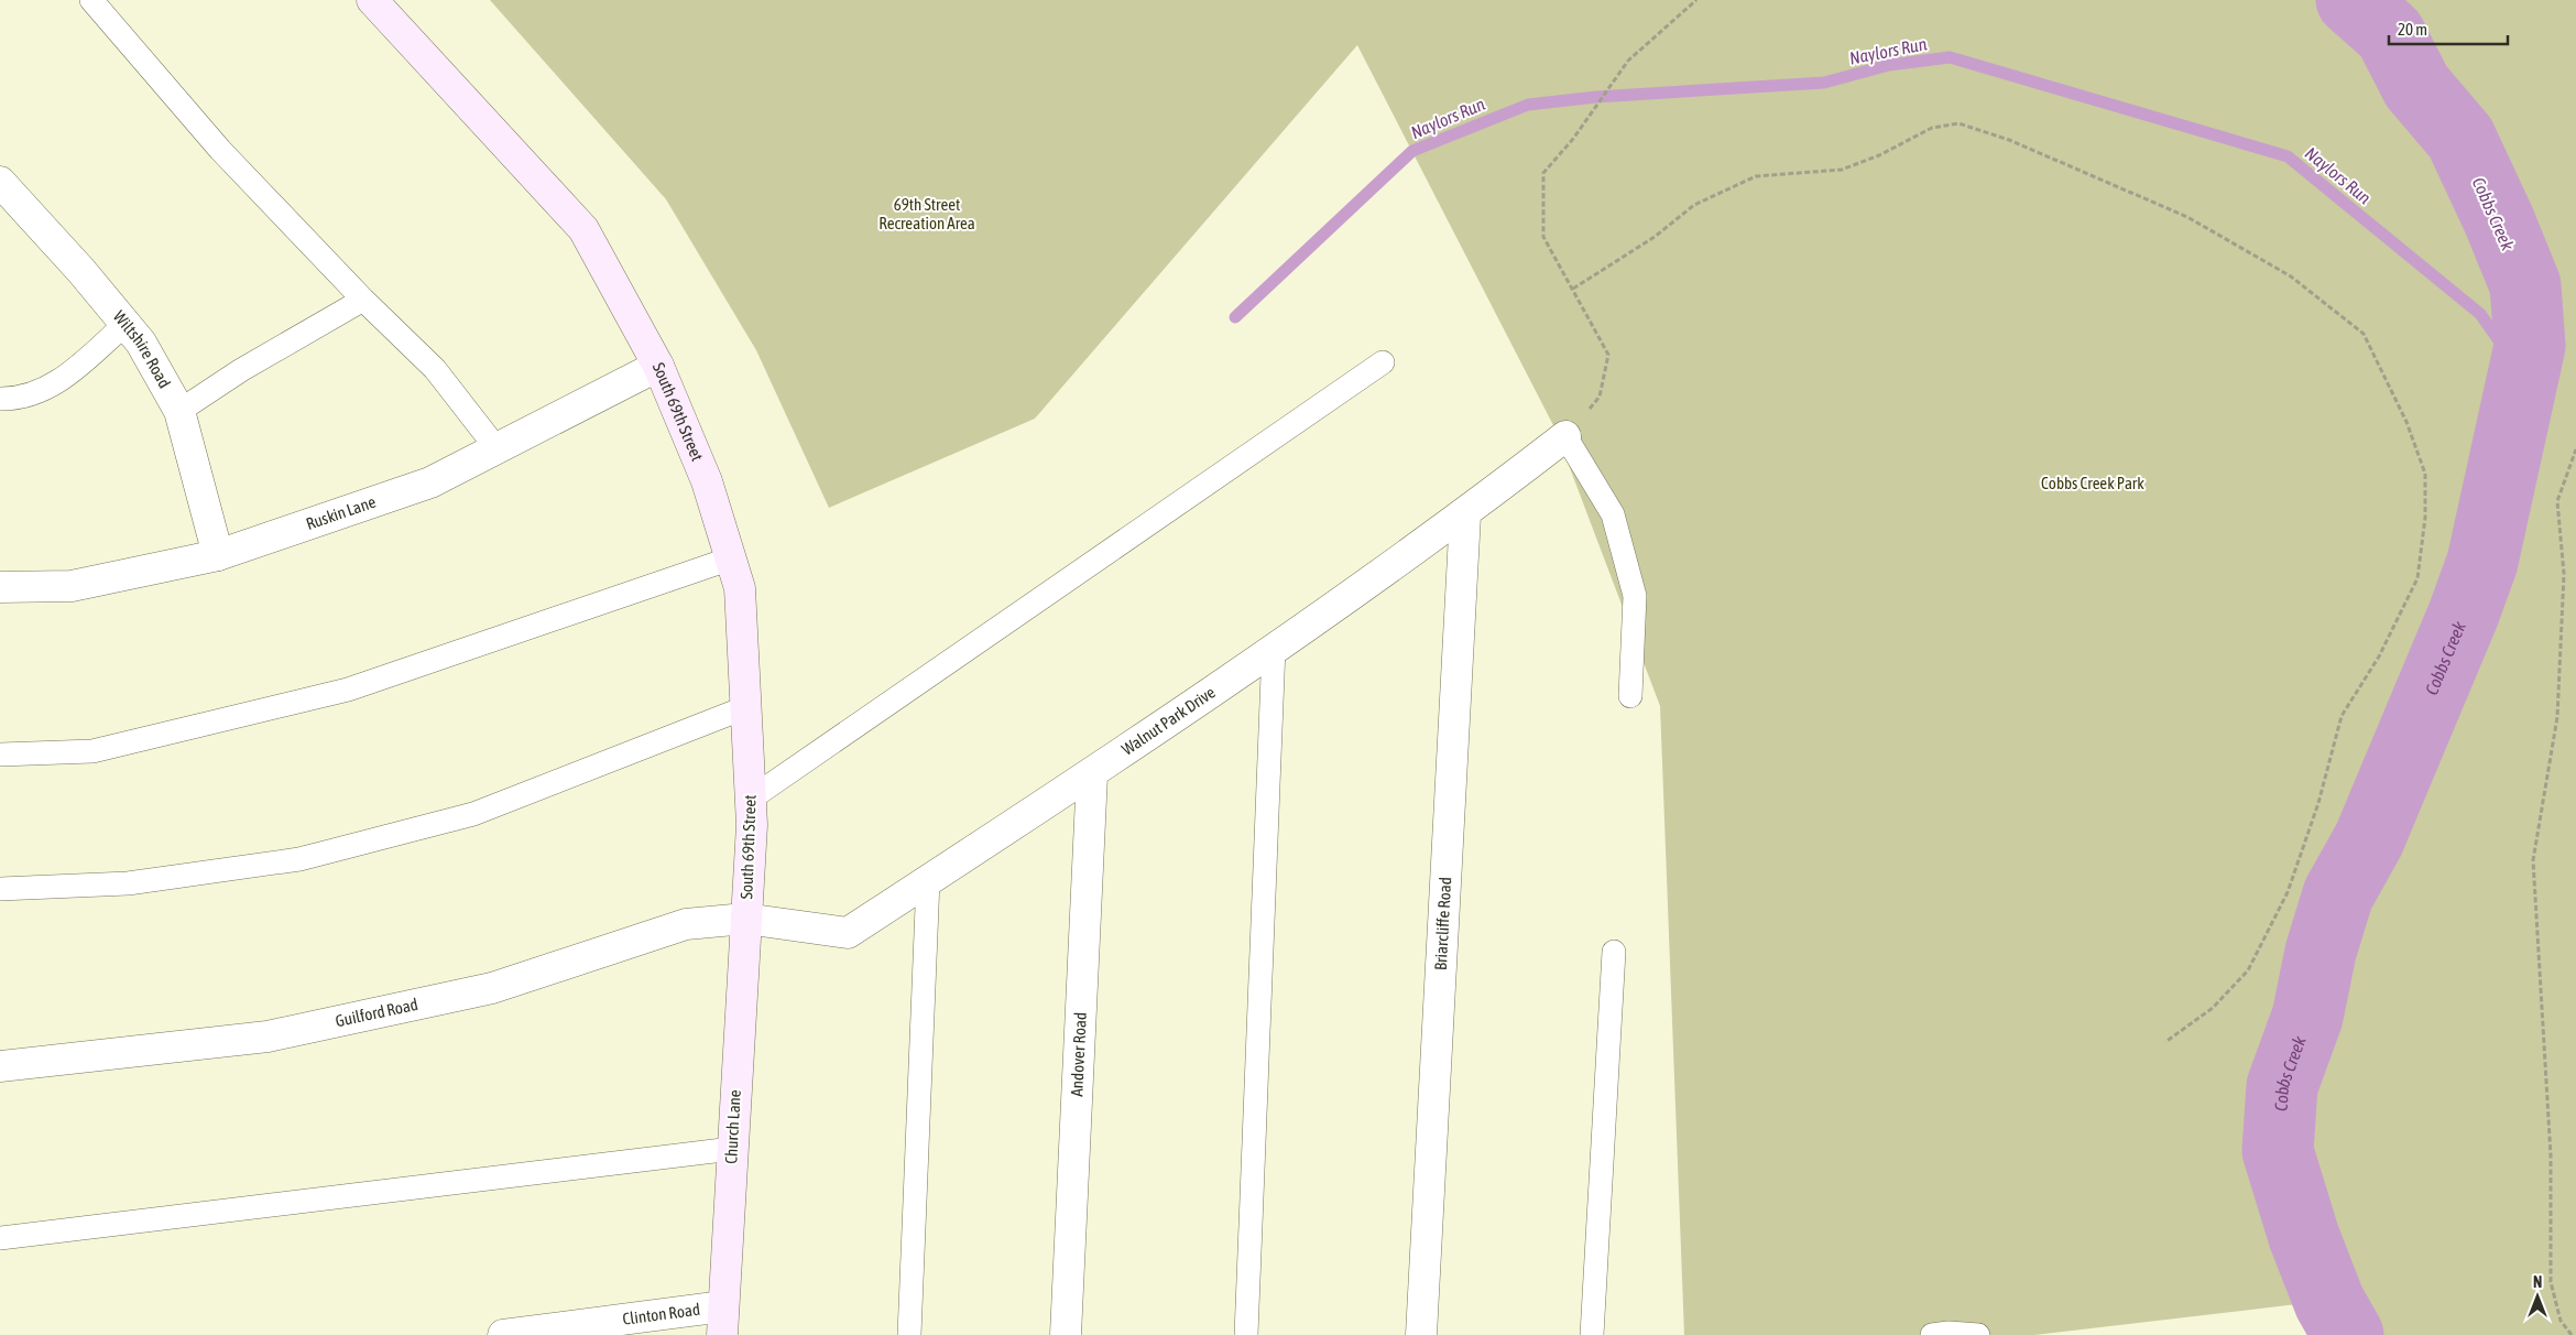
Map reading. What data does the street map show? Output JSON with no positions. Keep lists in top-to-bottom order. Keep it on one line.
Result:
{"streets":{"main road":["South 69th Street","Church Lane"],"street":["Wiltshire Road","Ruskin Lane","Walnut Park Drive","Briarcliffe Road","Guilford Road","Andover Road","Clinton Road"]},"crossings":[["Wiltshire Road","Ruskin Lane"],["South 69th Street","Ruskin Lane"],["South 69th Street","Walnut Park Drive"],["South 69th Street","Guilford Road"],["South 69th Street","Church Lane"],["Walnut Park Drive","Briarcliffe Road"],["Walnut Park Drive","Guilford Road"],["Walnut Park Drive","Andover Road"],["Walnut Park Drive","Church Lane"],["Guilford Road","Church Lane"],["Church Lane","Clinton Road"]],"water":["Naylors Run","Cobbs Creek"],"parks":["69th Street Recreation Area","Cobbs Creek Park"],"scale_bar":"20 m","north":"top"}
